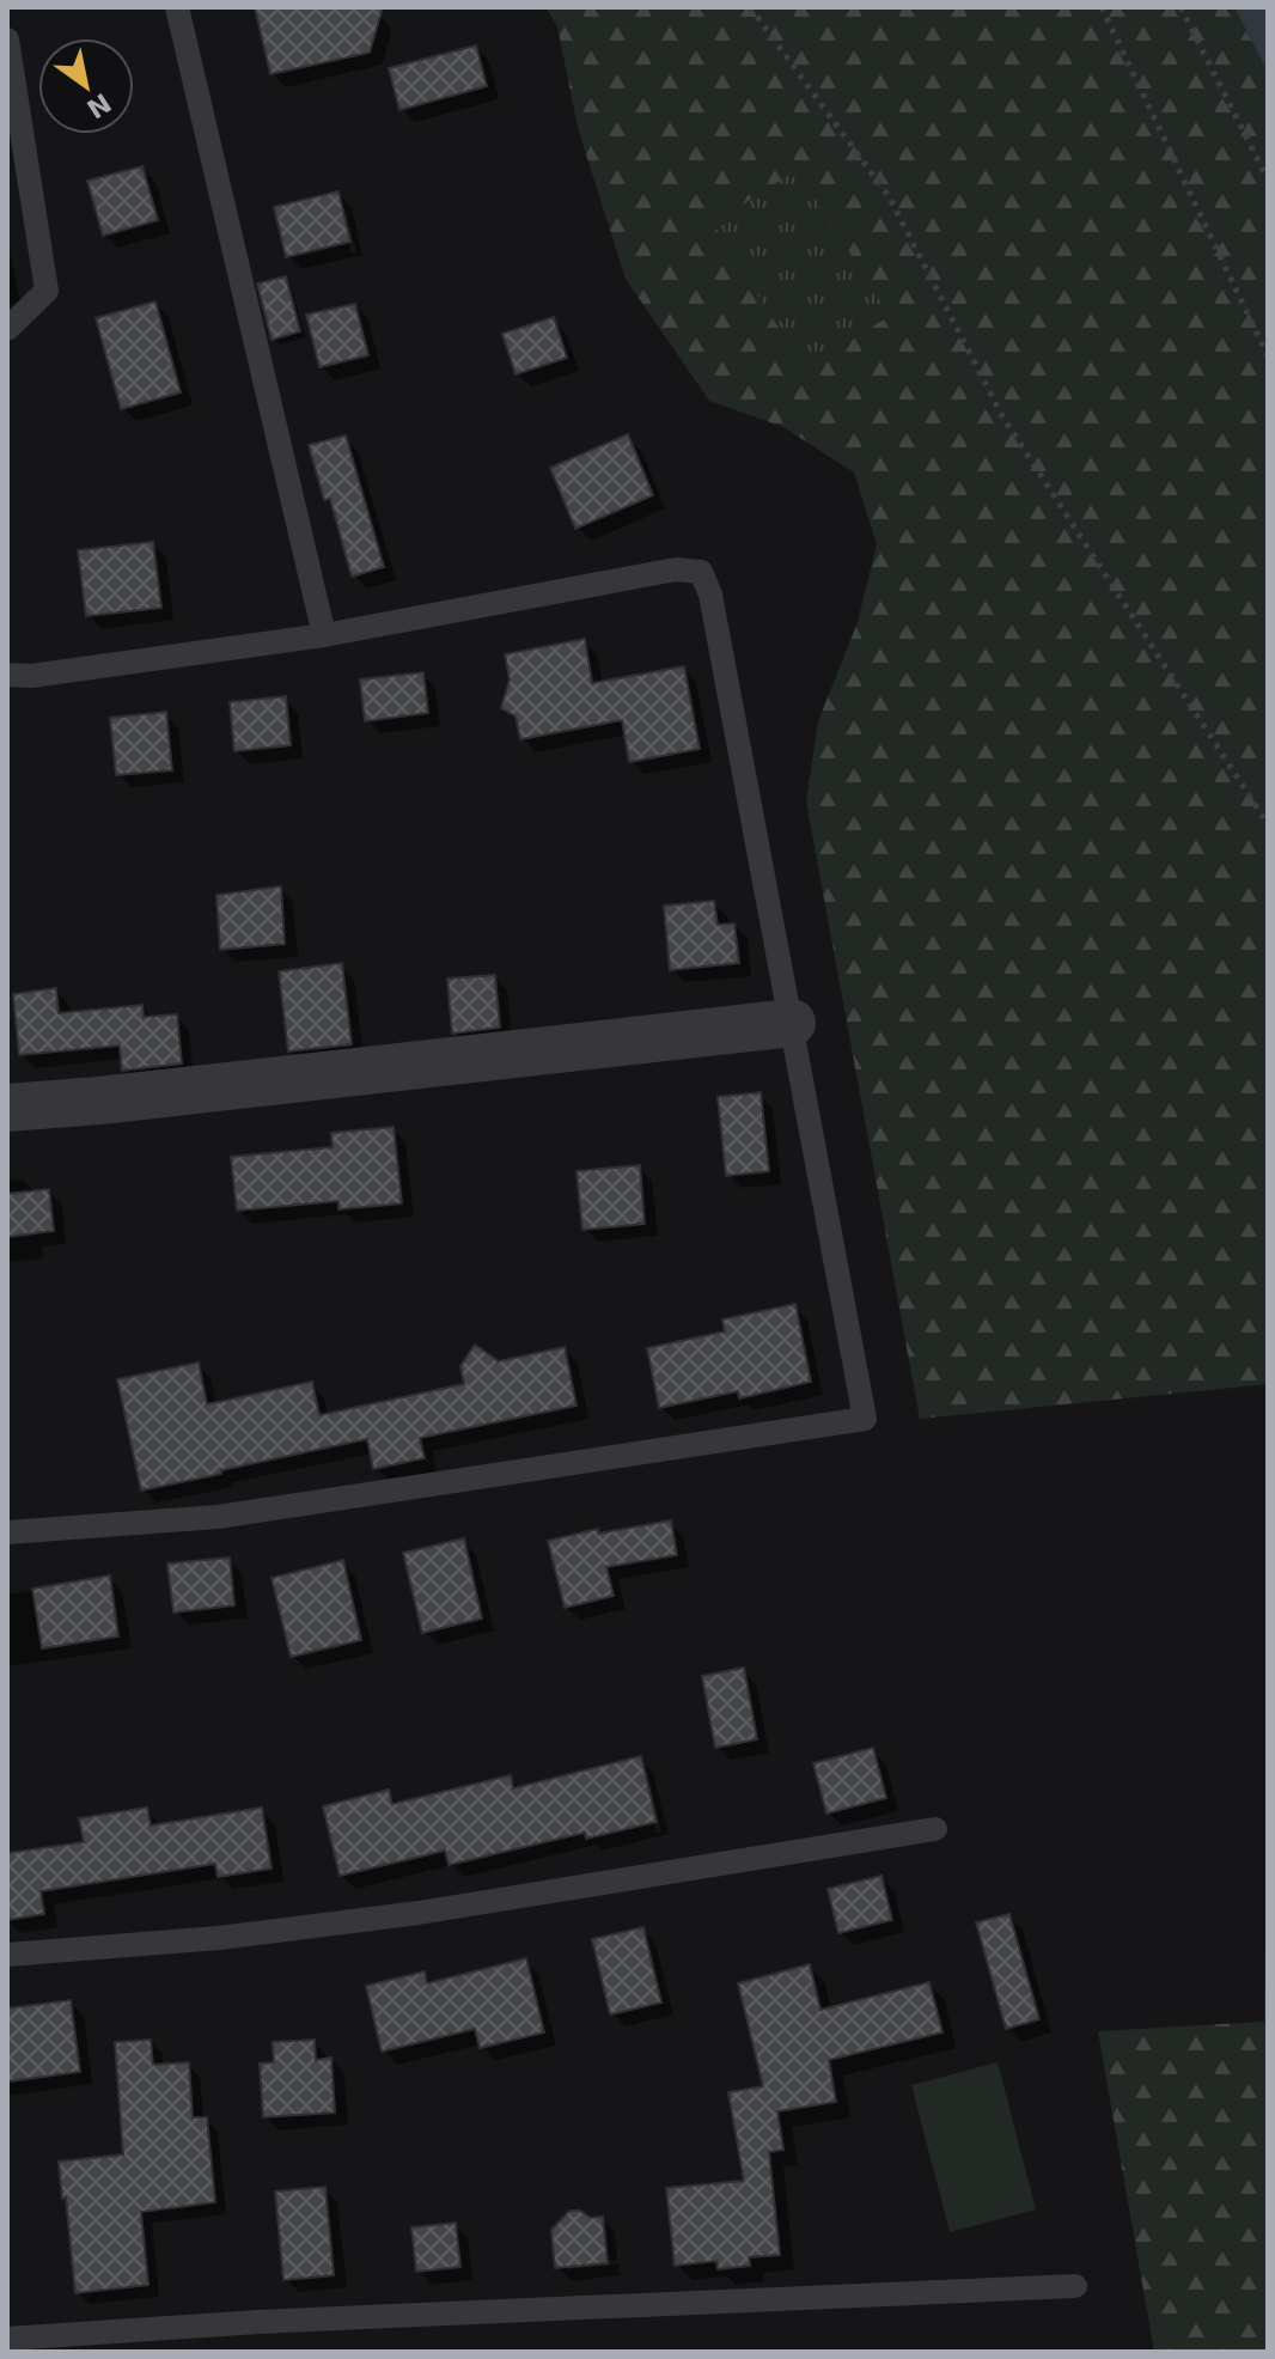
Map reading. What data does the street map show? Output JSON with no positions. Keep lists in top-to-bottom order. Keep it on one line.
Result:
{"north":"bottom right"}
